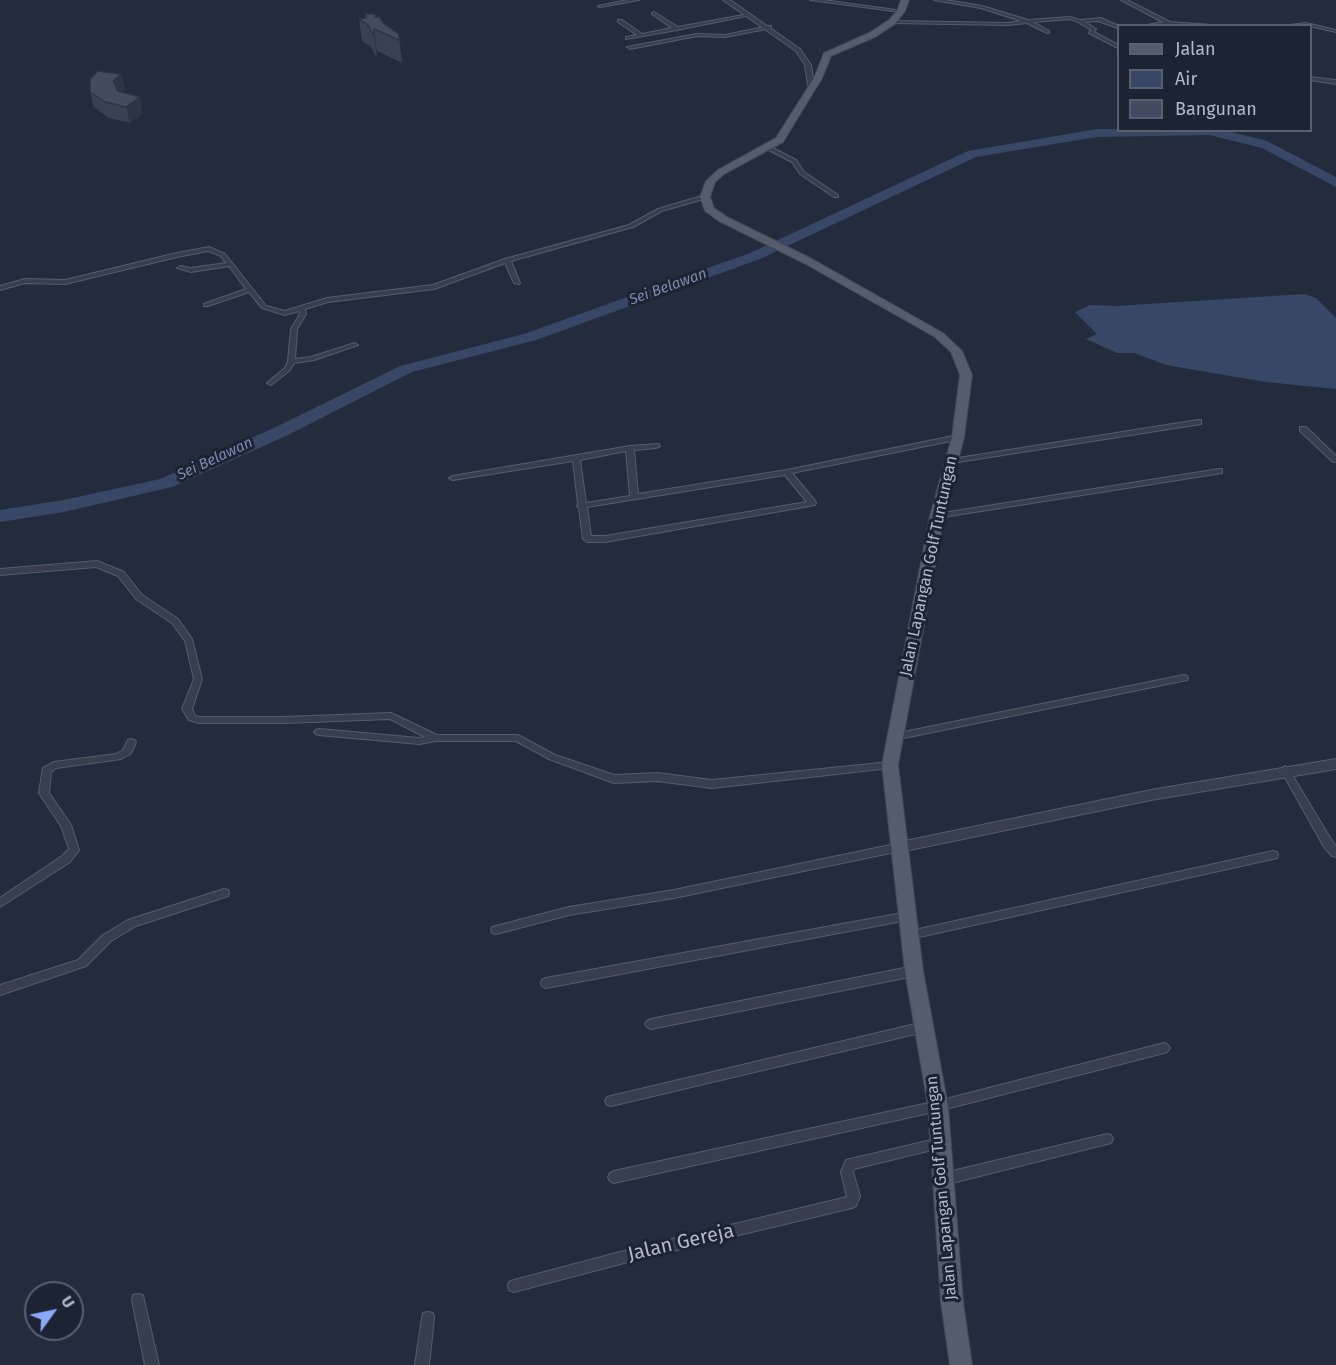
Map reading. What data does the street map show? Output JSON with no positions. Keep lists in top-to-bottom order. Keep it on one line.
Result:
{"streets":{"main road":["Jalan Lapangan Golf Tuntungan"],"street":["Jalan Gereja"]},"crossings":[["Jalan Lapangan Golf Tuntungan","Jalan Gereja"]],"water":["Sei Belawan"],"legend":["Jalan","Air","Bangunan"],"north":"top right"}
